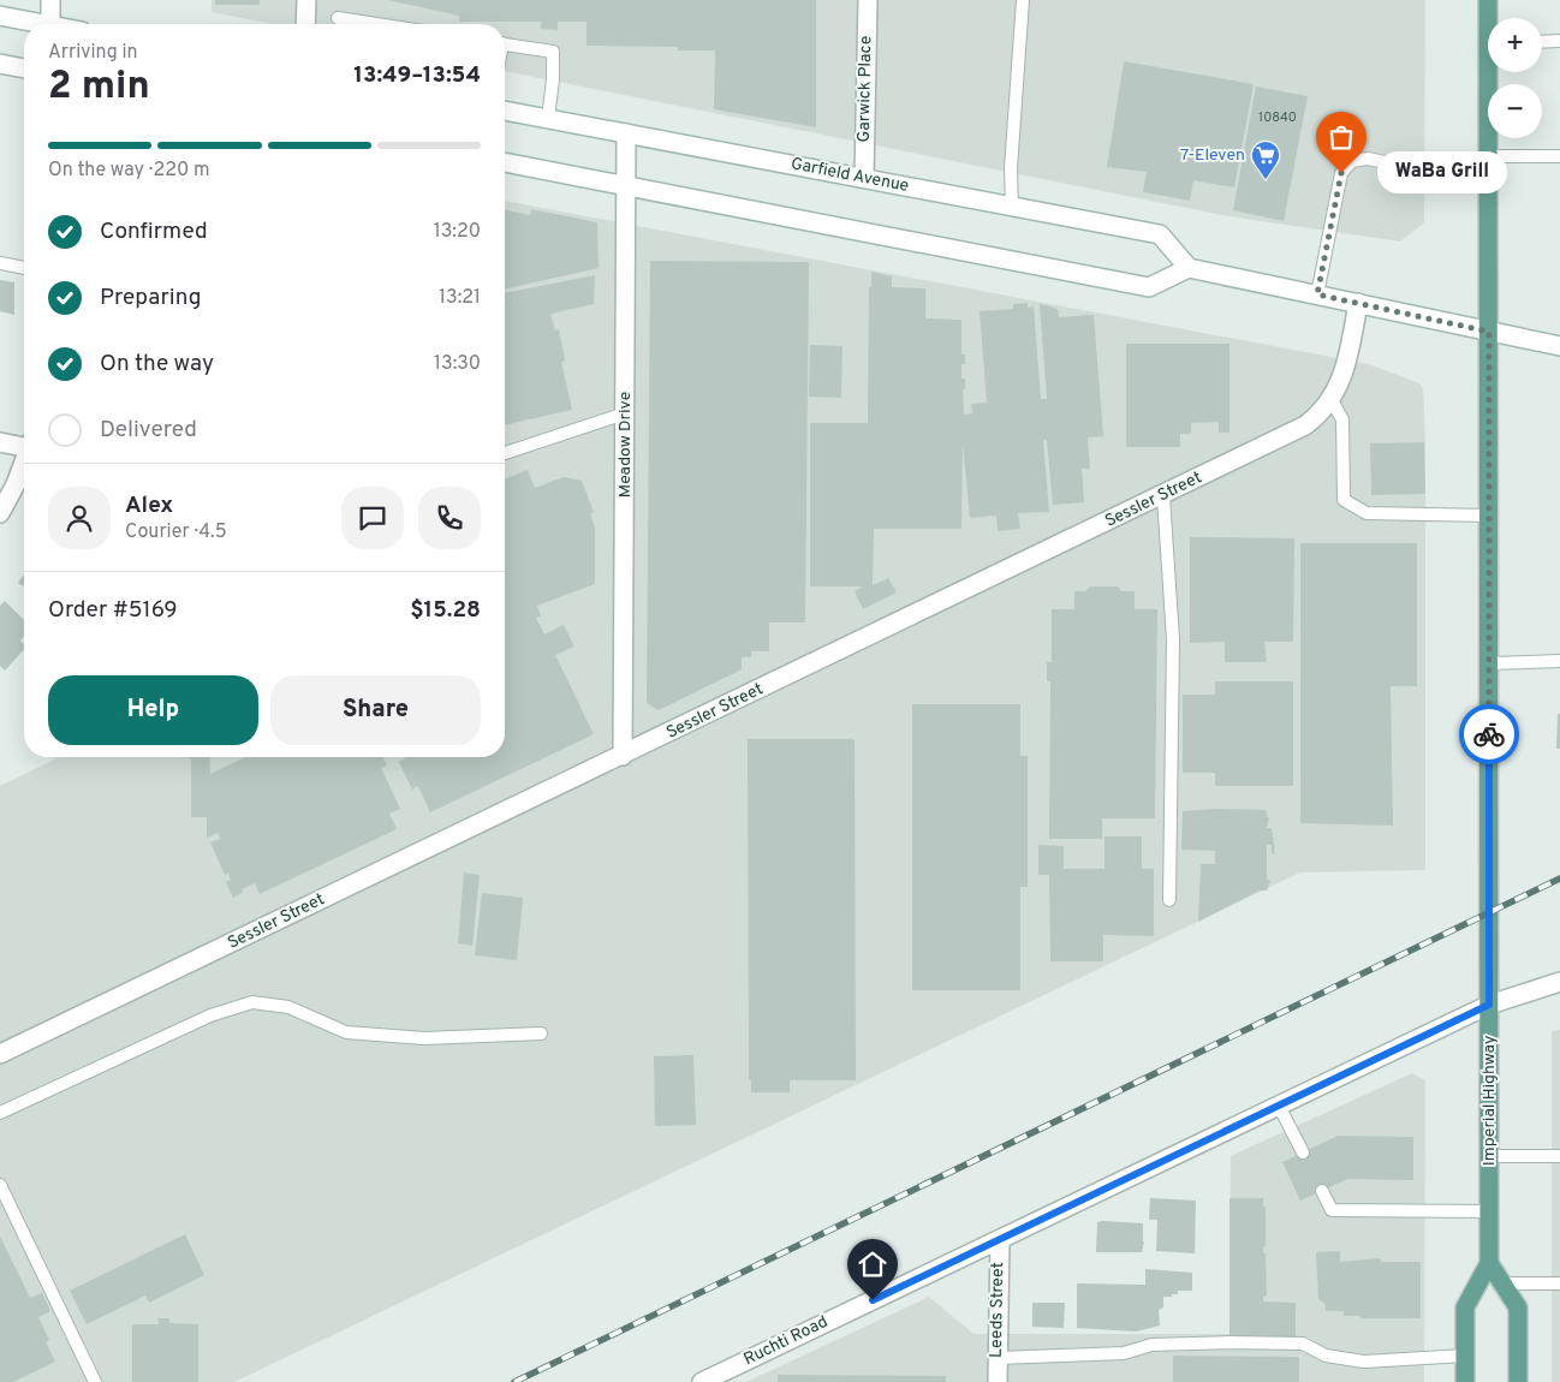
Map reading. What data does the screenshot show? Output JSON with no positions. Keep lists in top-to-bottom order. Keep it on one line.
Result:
{"streets":{"main road":["Imperial Highway"],"street":["Garwick Place","Garfield Avenue","Meadow Drive","Sessler Street","Leeds Street","Ruchti Road"]},"crossings":[["Garwick Place","Garfield Avenue"],["Garfield Avenue","Meadow Drive"],["Meadow Drive","Sessler Street"],["Imperial Highway","Ruchti Road"],["Leeds Street","Ruchti Road"]],"places":{"other":["WaBa Grill"],"supermarket":["7-Eleven"]},"house_numbers":["10840"],"page":{"map_buttons":["+","−"],"heading":["2 min","Arriving in","13:49–13:54"],"panel":["Alex","Courier · 4.5","Order #5169","$15.28"],"bar":"On the way · 220 m","bubble":"WaBa Grill","list":[["Confirmed","13:20"],["Preparing","13:21"],["On the way","13:30"],"Delivered"],"buttons":["Help","Share"]}}
